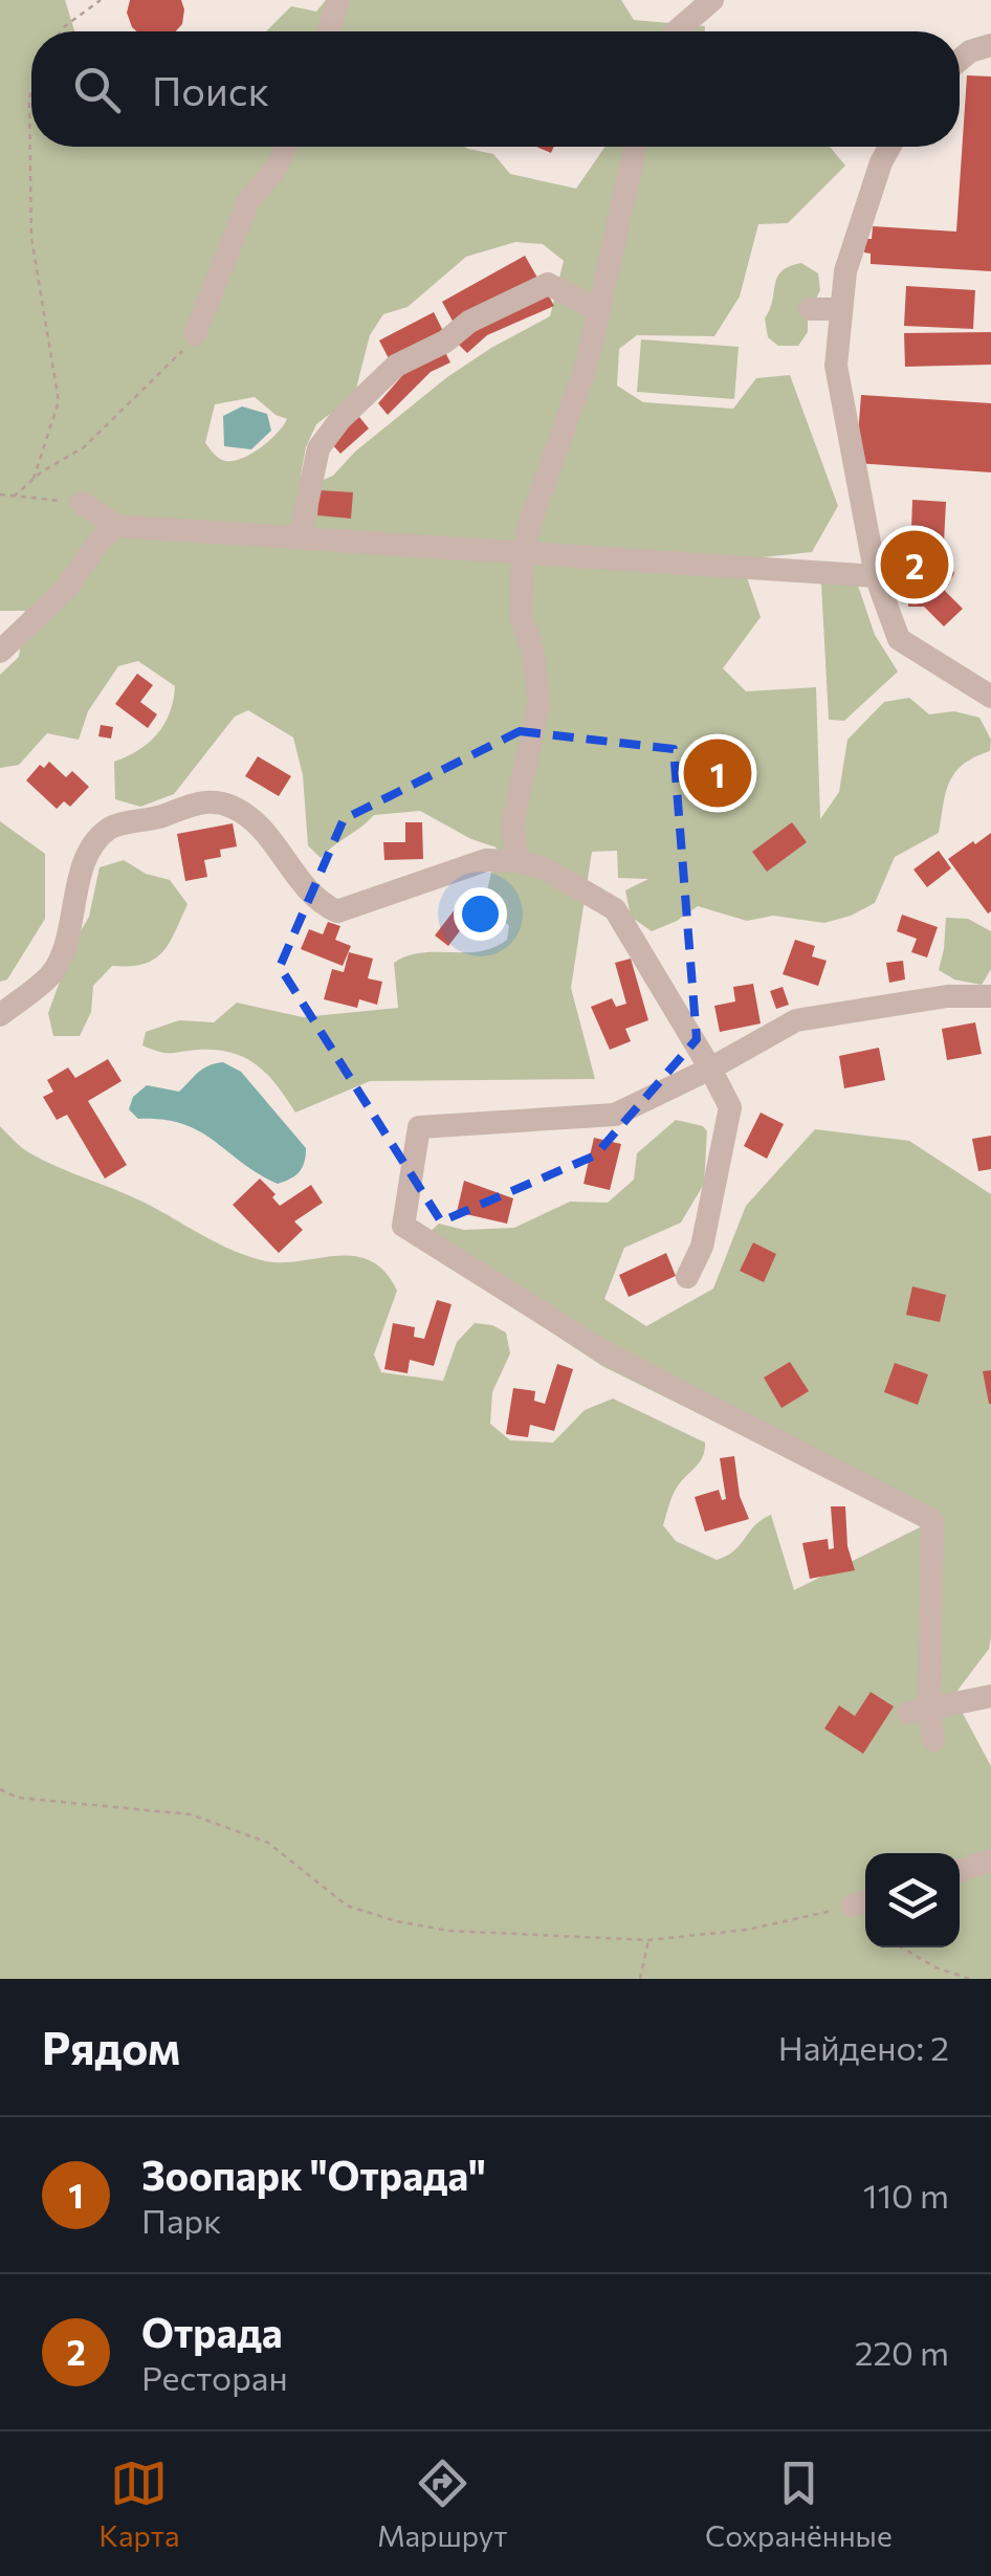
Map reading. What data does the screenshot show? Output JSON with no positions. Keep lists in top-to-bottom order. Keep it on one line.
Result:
{"page":{"search":"Поиск","pins":["2","1"],"heading":["Рядом","Найдено: 2"],"list":[{"mark":"1","name":"Зоопарк \"Отрада\"","note":"Парк","value":"110 m"},{"mark":"2","name":"Отрада","note":"Ресторан","value":"220 m"}],"nav":["Карта","Маршрут","Сохранённые"]}}
